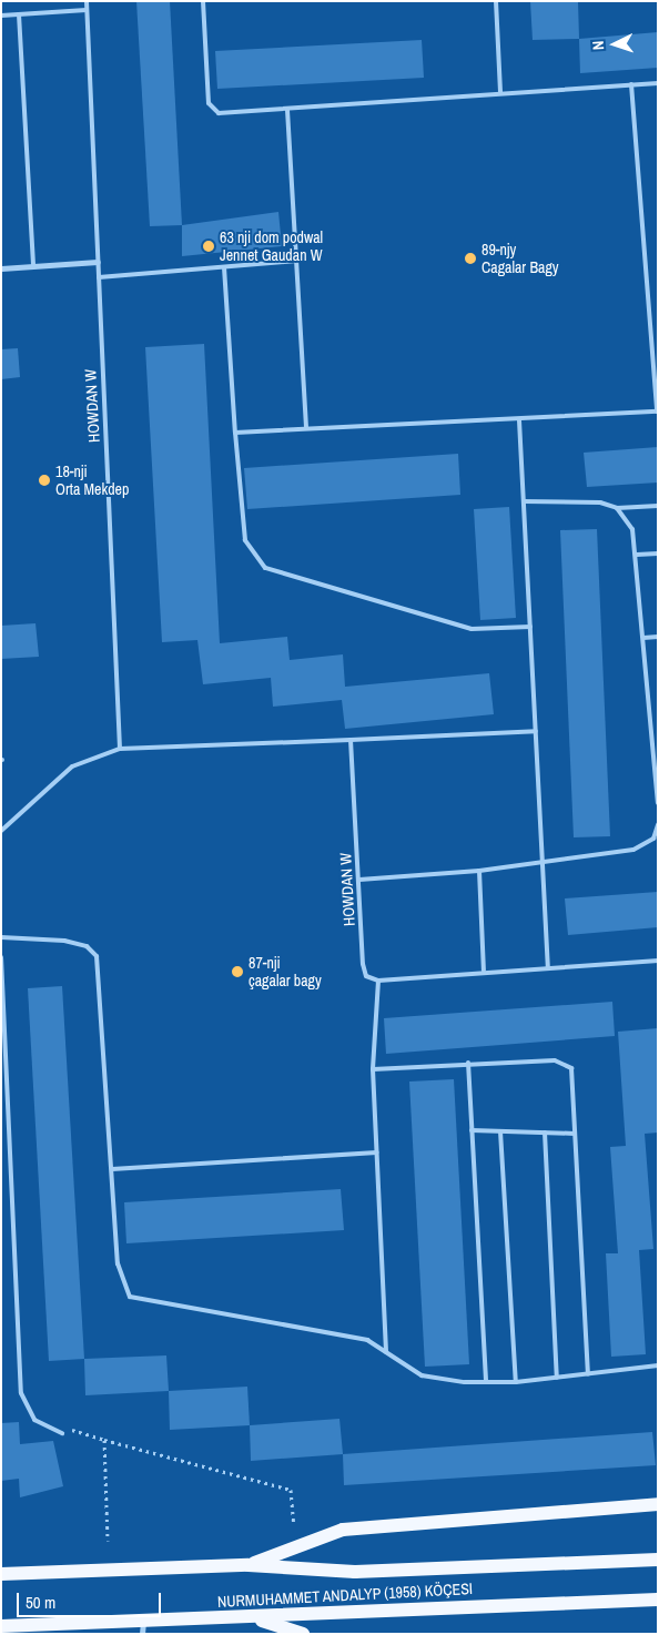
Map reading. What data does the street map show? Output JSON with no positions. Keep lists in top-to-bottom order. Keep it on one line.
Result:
{"streets":{"main road":["NURMUHAMMET ANDALYP (1958) KÖÇESI"],"lane":["HOWDAN W"]},"places":["63 nji dom podwal Jennet Gaudan W","89-njy Cagalar Bagy","18-nji Orta Mekdep","87-nji çagalar bagy"],"scale_bar":"50 m","north":"left"}
